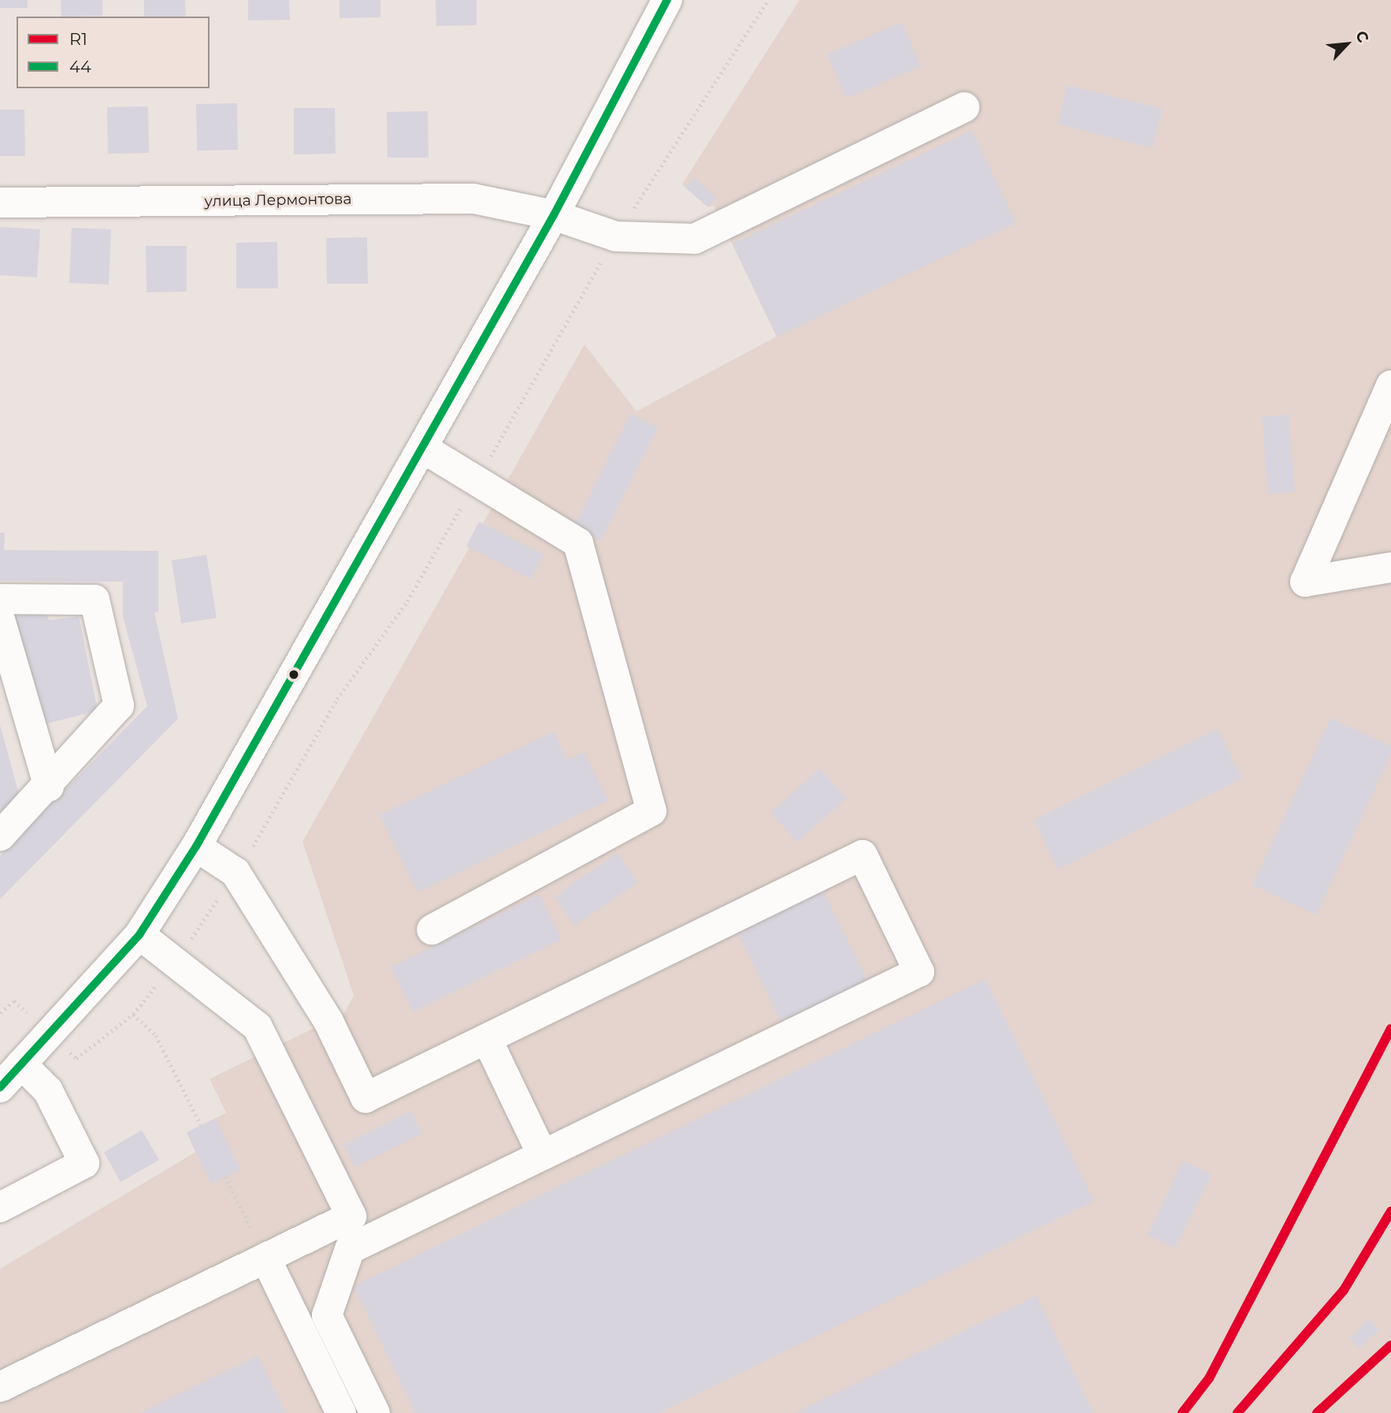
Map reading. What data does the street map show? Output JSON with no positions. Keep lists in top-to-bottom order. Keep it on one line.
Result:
{"streets":{"main road":["улица Лермонтова"]},"lines":["transit line 44","transit line R1"],"legend":["R1","44"],"north":"top right"}
